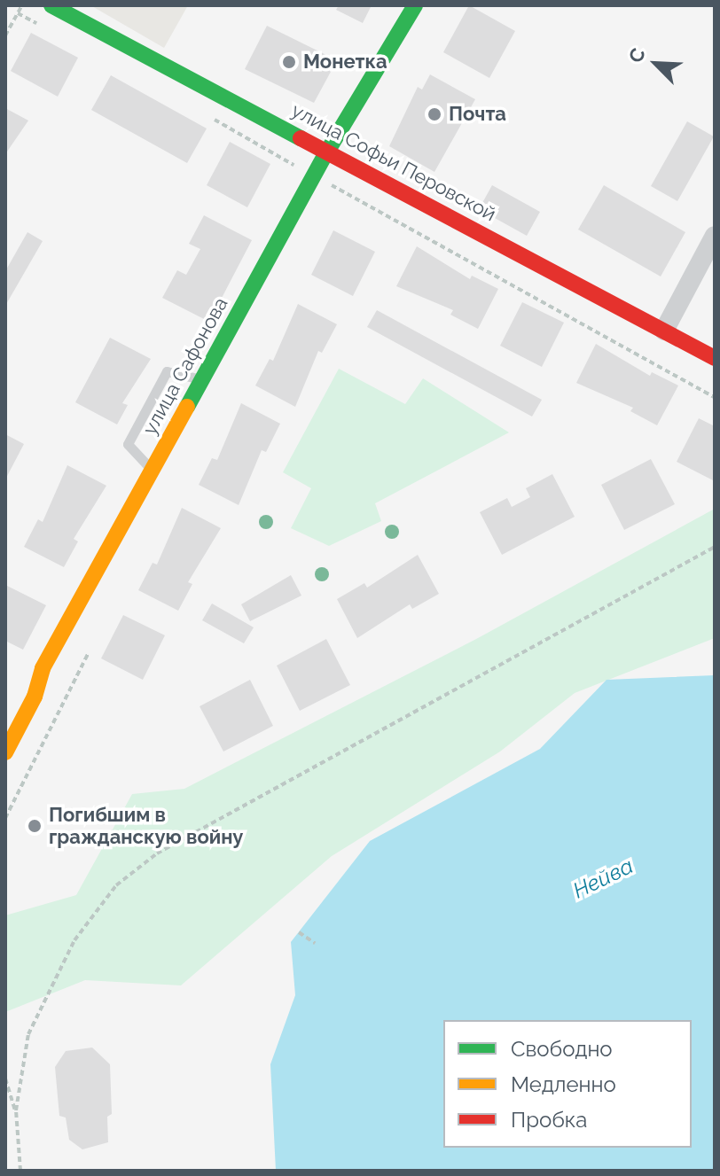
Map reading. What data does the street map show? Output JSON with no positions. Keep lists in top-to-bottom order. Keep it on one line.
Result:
{"streets":{"main road":["улица Софьи Перовской","улица Сафонова"]},"crossings":[["улица Софьи Перовской","улица Сафонова"]],"water":["Нейва"],"places":["Монетка","Почта","Погибшим в гражданскую войну"],"legend":["Свободно","Медленно","Пробка"],"north":"top left"}
